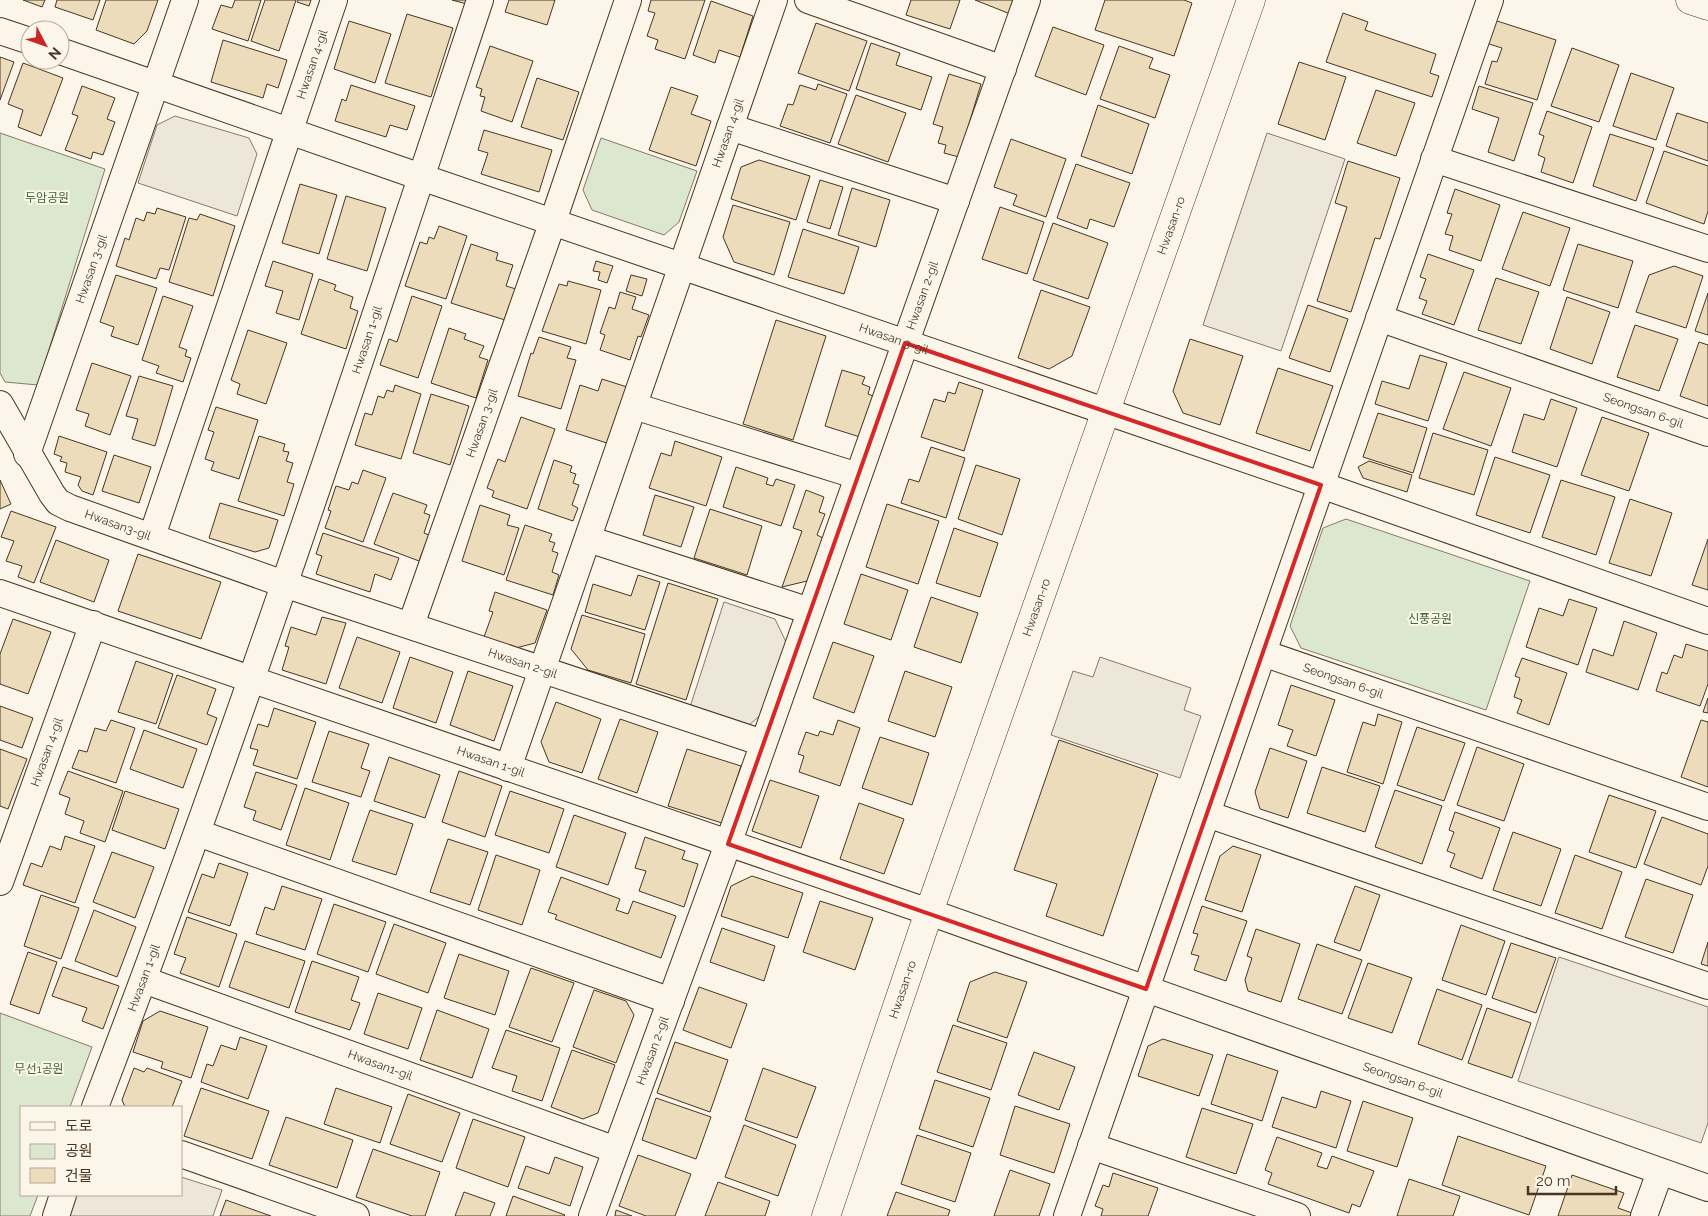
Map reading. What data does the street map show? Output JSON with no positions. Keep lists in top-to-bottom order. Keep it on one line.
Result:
{"streets":{"street":["Hwasan 4-gil","Hwasan-ro","Hwasan 3-gil","Hwasan 2-gil","Hwasan 1-gil","Seongsan 6-gil","Hwasan3-gil","Hwasan1-gil"]},"crossings":[["Hwasan 4-gil","Hwasan 3-gil"],["Hwasan-ro","Hwasan 3-gil"],["Hwasan-ro","Hwasan 1-gil"],["Hwasan-ro","Seongsan 6-gil"],["Hwasan 3-gil","Hwasan 2-gil"],["Hwasan 3-gil","Hwasan 1-gil"],["Hwasan 3-gil","Hwasan3-gil"],["Hwasan 2-gil","Hwasan 1-gil"],["Hwasan 2-gil","Hwasan3-gil"],["Hwasan 2-gil","Hwasan1-gil"],["Hwasan 1-gil","Seongsan 6-gil"],["Hwasan 1-gil","Hwasan3-gil"],["Hwasan 1-gil","Hwasan1-gil"]],"parks":["두암공원","신풍공원","무선1공원"],"legend":["도로","공원","건물"],"scale_bar":"20 m","north":"bottom right"}
